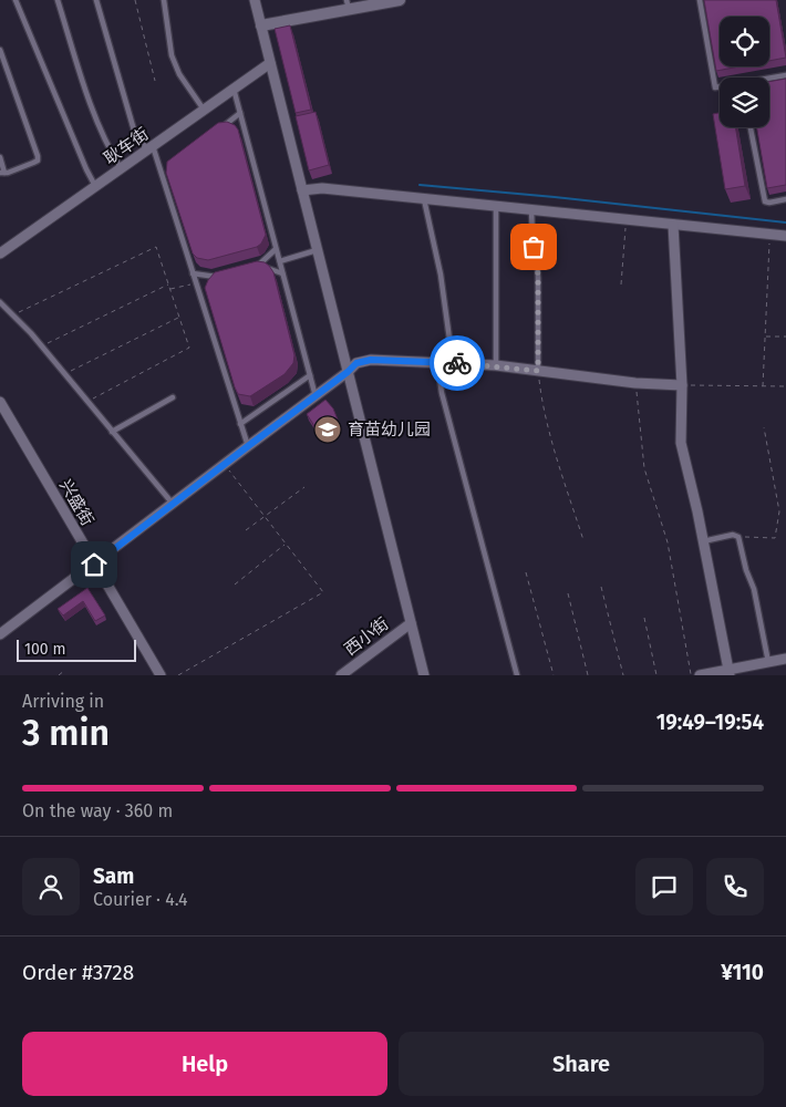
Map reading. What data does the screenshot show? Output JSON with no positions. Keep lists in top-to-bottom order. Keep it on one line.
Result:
{"streets":{"street":["耿车街","兴盛街","西小街"]},"places":{"school or university":["育苗幼儿园"]},"scale_bar":"100 m","page":{"scale":"100 m","heading":["3 min","Arriving in","19:49–19:54"],"panel":["Sam","Courier · 4.4","Order #3728","¥110"],"bar":"On the way · 360 m","buttons":["Help","Share"]}}
